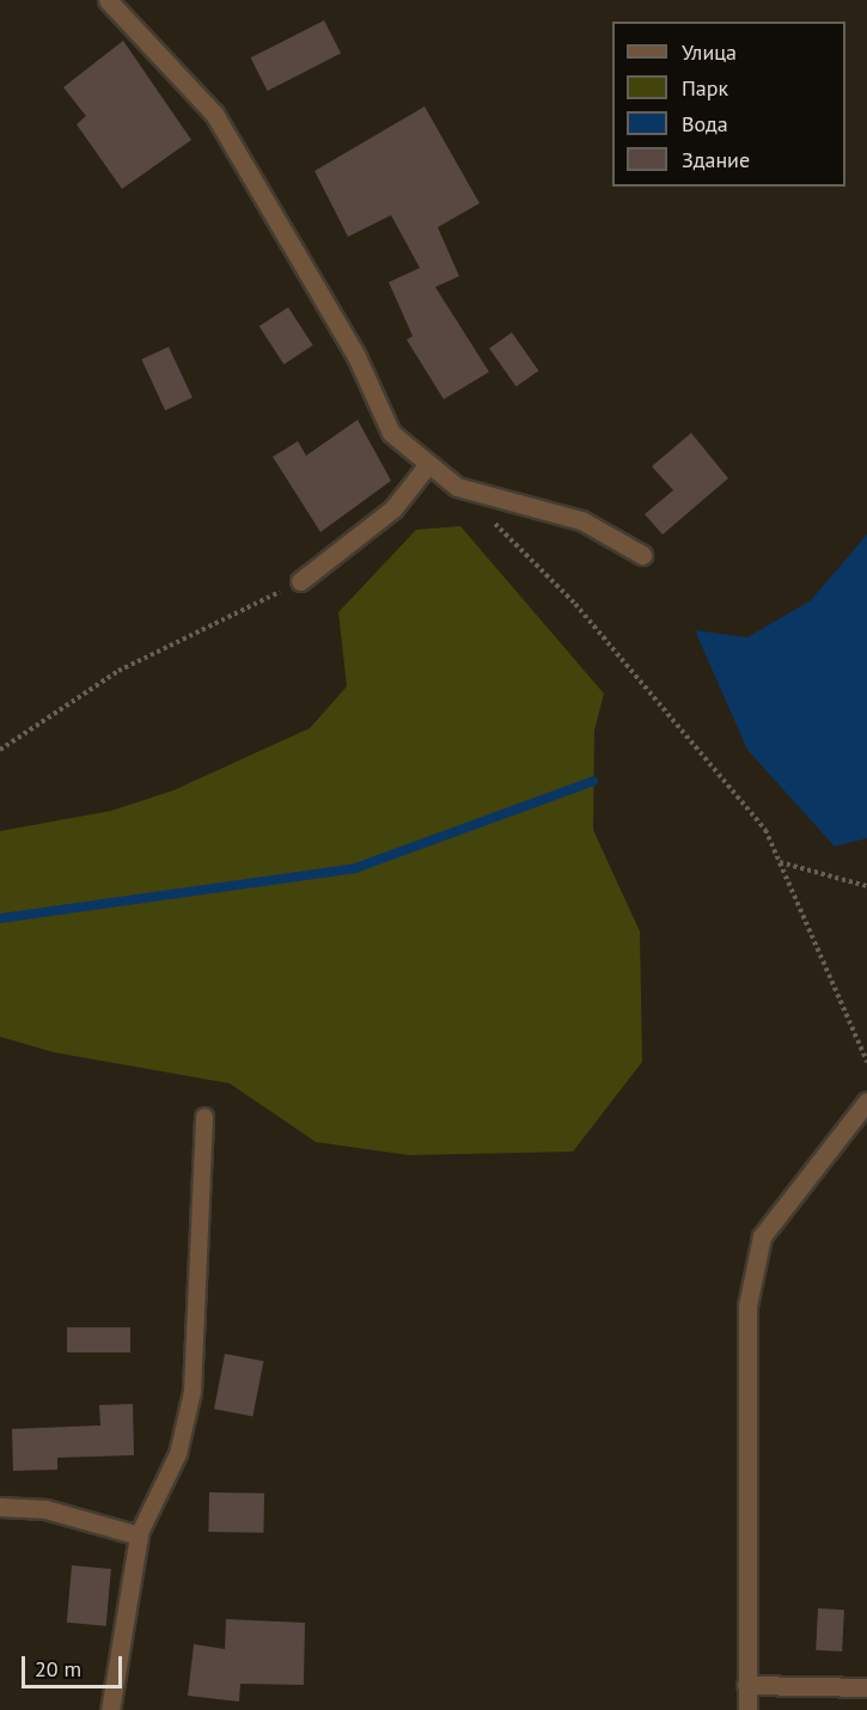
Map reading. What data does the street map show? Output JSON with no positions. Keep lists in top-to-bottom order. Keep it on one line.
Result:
{"legend":["Улица","Парк","Вода","Здание"],"scale_bar":"20 m"}
